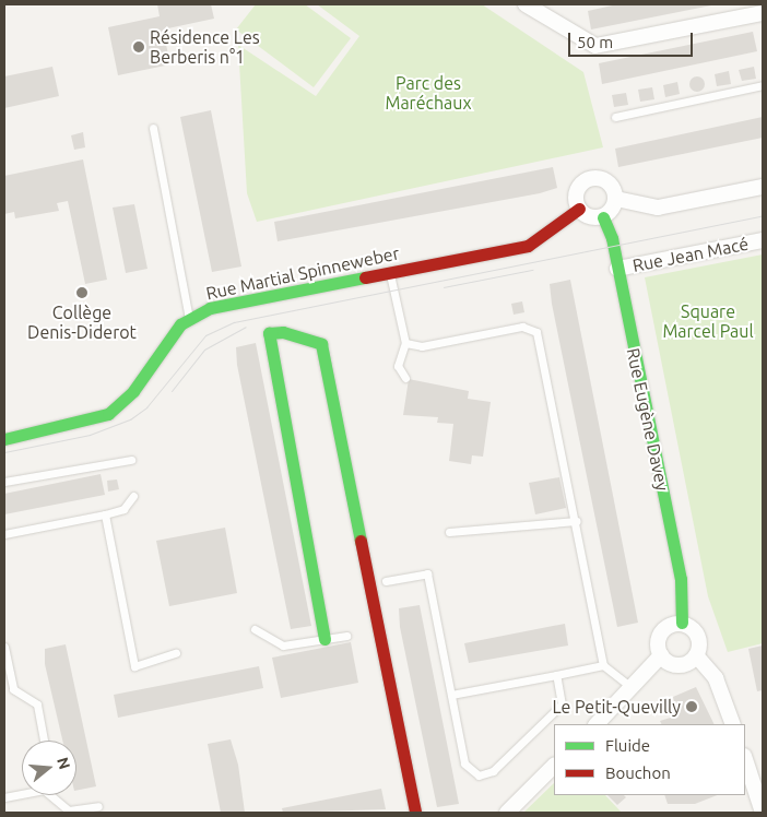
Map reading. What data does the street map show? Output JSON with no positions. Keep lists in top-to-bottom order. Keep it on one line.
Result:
{"streets":{"street":["Rue Jean Macé","Rue Martial Spinneweber","Rue Eugène Davey"]},"crossings":[["Rue Jean Macé","Rue Eugène Davey"],["Rue Martial Spinneweber","Rue Eugène Davey"]],"parks":["Parc des Maréchaux","Square Marcel Paul"],"places":["Résidence Les Berberis n°1","Collège Denis-Diderot","Le Petit-Quevilly"],"legend":["Fluide","Bouchon"],"scale_bar":"50 m","north":"right"}
